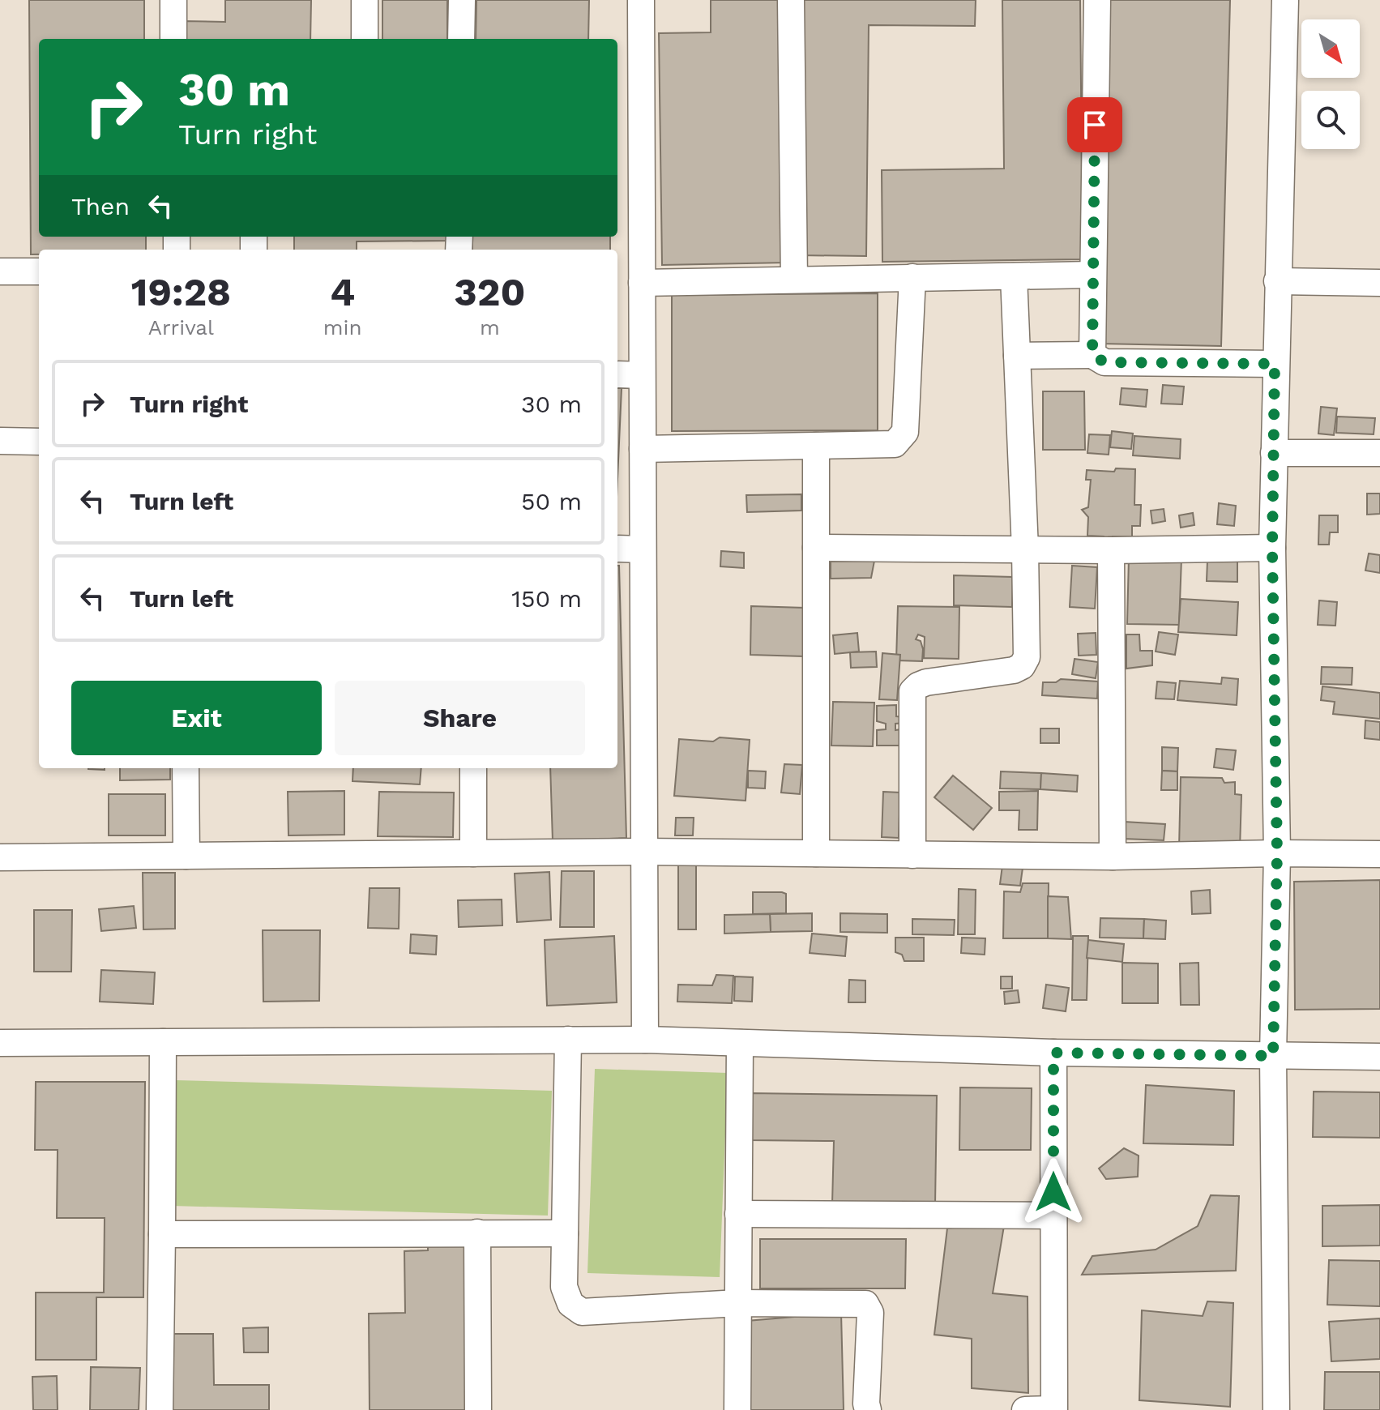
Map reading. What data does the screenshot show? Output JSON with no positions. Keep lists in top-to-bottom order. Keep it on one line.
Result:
{"north":"bottom right","page":{"turn":["30 m","Turn right"],"then":"Then","eta":["19:28","Arrival","4","min","320","m"],"list":[{"name":"Turn right","value":"30 m"},{"name":"Turn left","value":"50 m"},{"name":"Turn left","value":"150 m"}],"buttons":["Exit","Share"]}}
